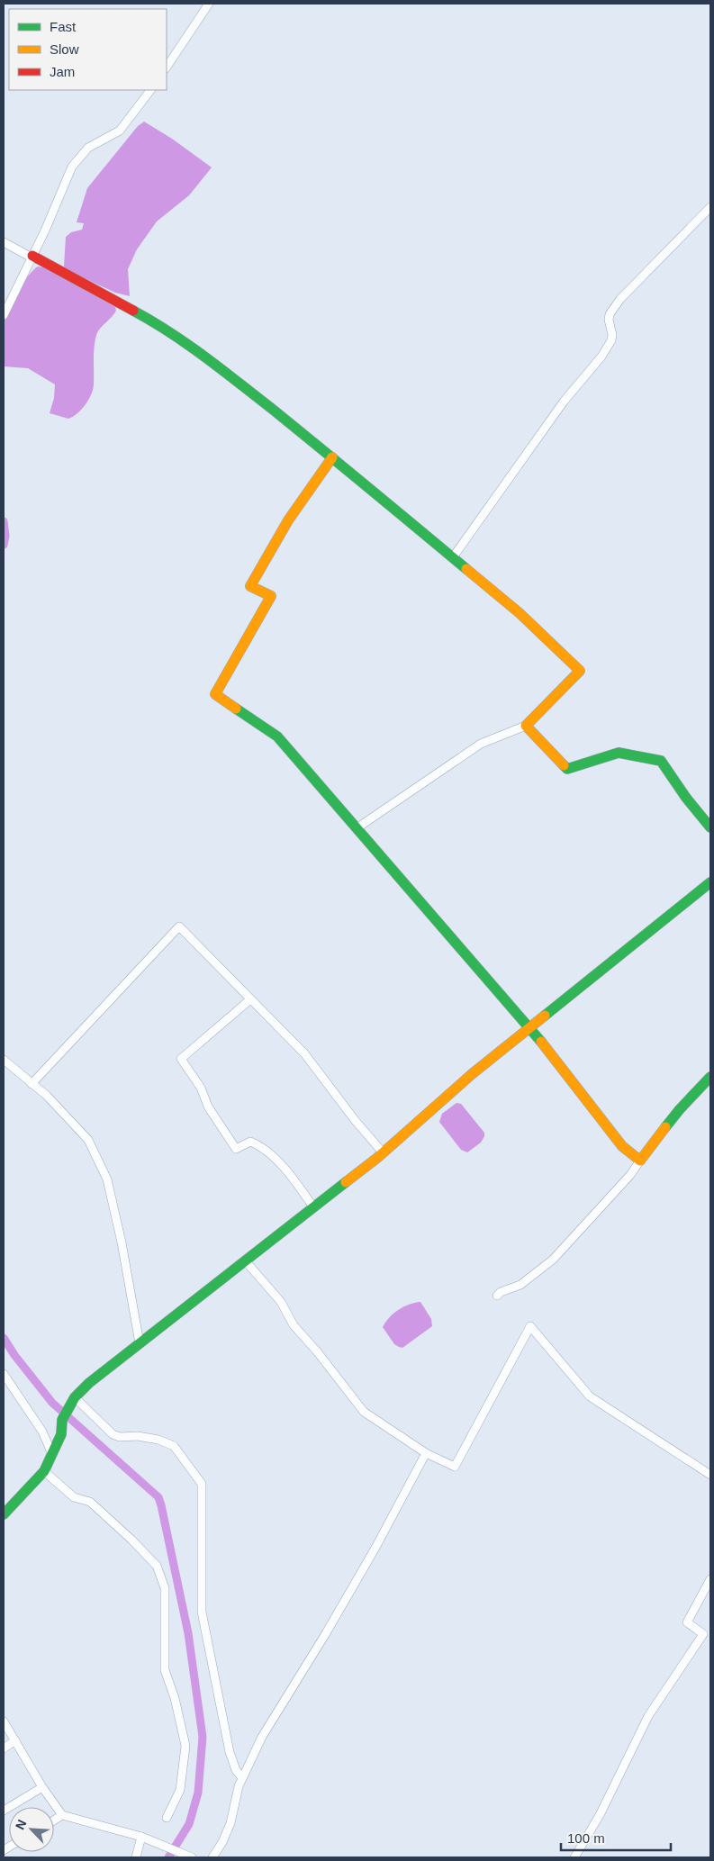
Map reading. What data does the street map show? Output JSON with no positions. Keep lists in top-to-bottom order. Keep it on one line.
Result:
{"legend":["Fast","Slow","Jam"],"scale_bar":"100 m","north":"top left"}
